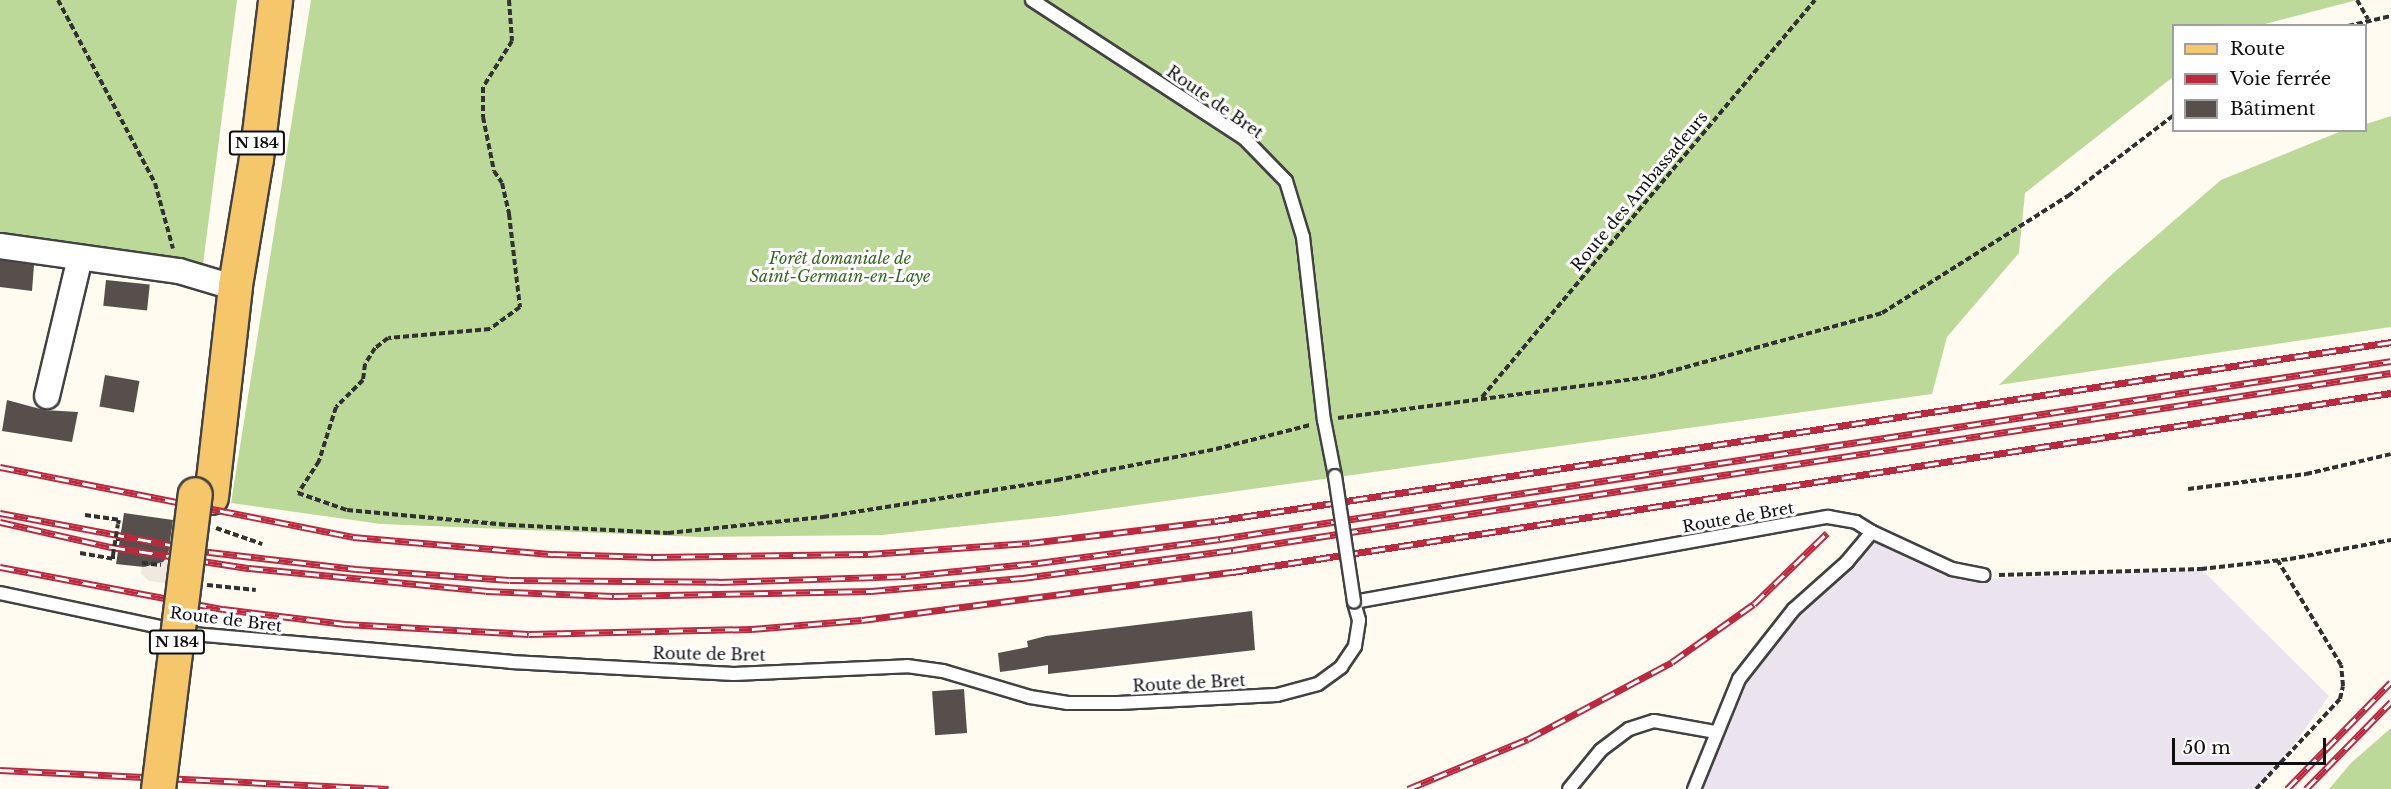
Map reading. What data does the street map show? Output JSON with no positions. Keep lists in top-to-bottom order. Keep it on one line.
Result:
{"streets":{"main road":["N 184"],"lane":["Route de Bret"],"path":["Route des Ambassadeurs"]},"parks":["Forêt domaniale de Saint-Germain-en-Laye"],"legend":["Route","Voie ferrée","Bâtiment"],"scale_bar":"50 m"}
